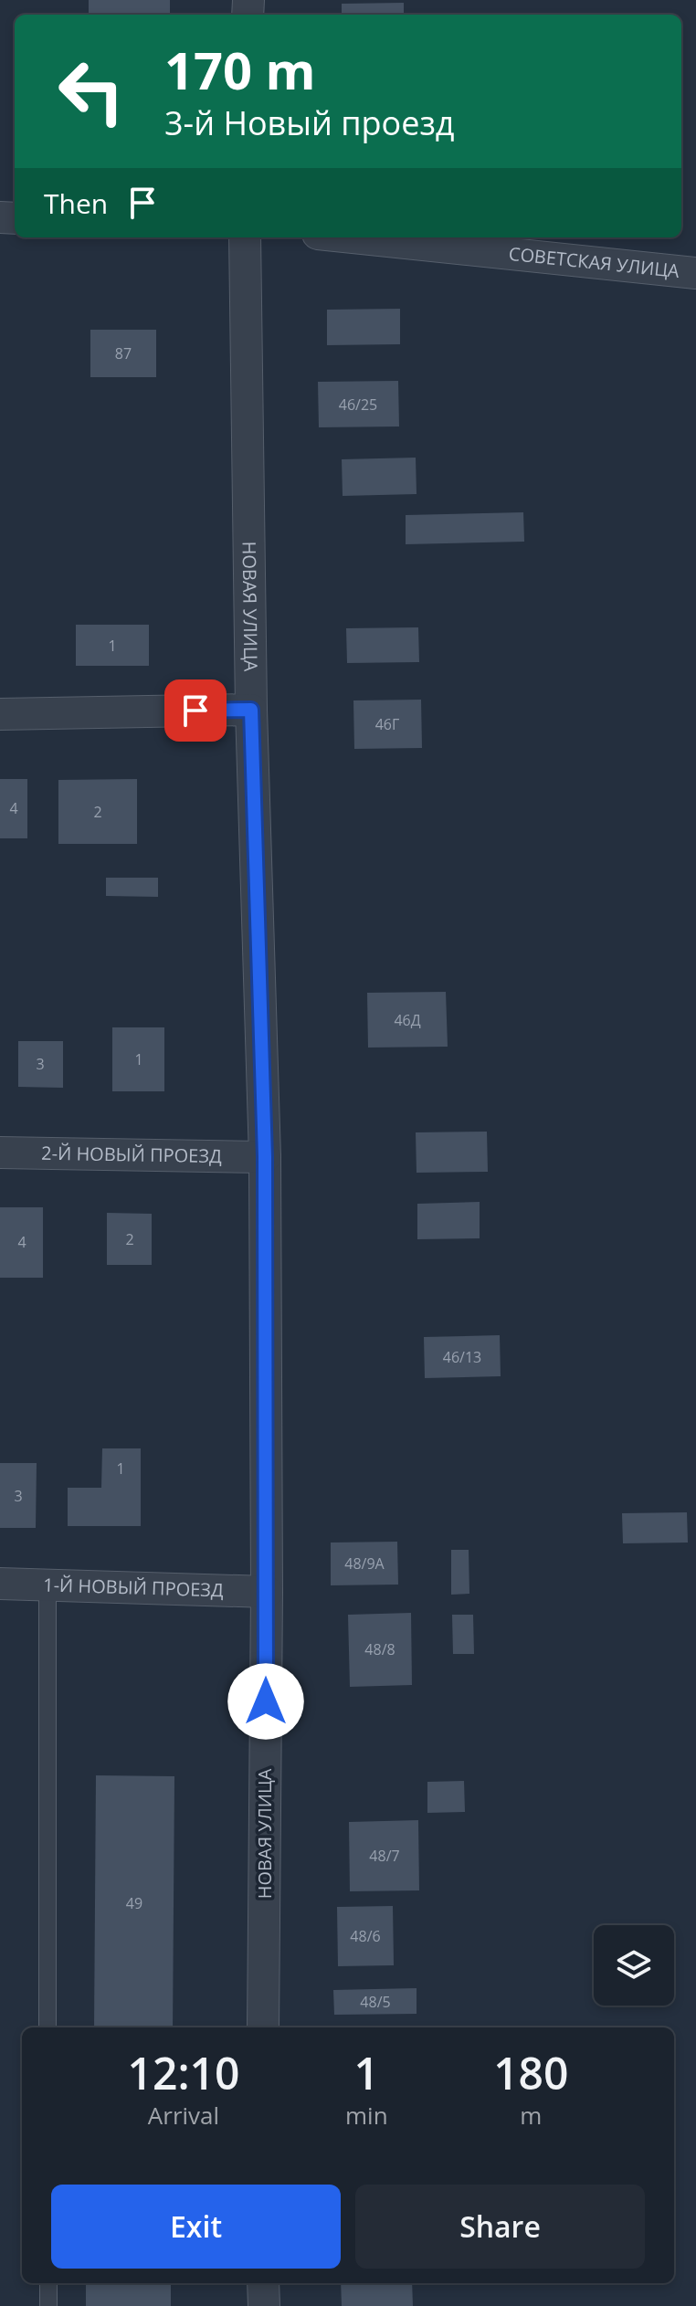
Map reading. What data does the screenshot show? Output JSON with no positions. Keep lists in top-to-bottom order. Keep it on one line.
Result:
{"streets":{"street":["СОВЕТСКАЯ УЛИЦА","НОВАЯ УЛИЦА","2-Й НОВЫЙ ПРОЕЗД","1-Й НОВЫЙ ПРОЕЗД"]},"crossings":[["НОВАЯ УЛИЦА","2-Й НОВЫЙ ПРОЕЗД"],["НОВАЯ УЛИЦА","1-Й НОВЫЙ ПРОЕЗД"]],"house_numbers":["87","46/25","1","46Г","4","2","46Д","1","3","2","4","46/13","1","3","48/9А","48/8","48/7","49","48/6","48/5"],"page":{"turn":["170 m","3-й Новый проезд"],"then":"Then","eta":["12:10","Arrival","1","min","180","m"],"buttons":["Exit","Share"]}}
